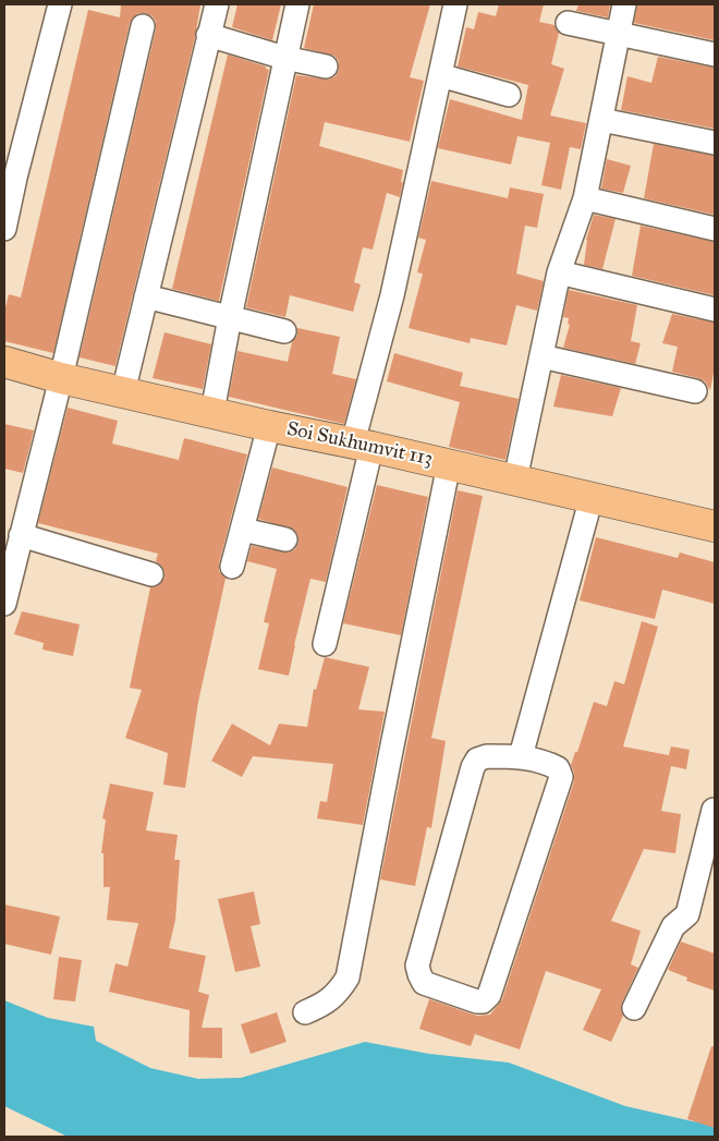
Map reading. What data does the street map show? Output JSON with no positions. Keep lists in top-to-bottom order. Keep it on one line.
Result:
{"streets":{"main road":["Soi Sukhumvit 113"]}}
